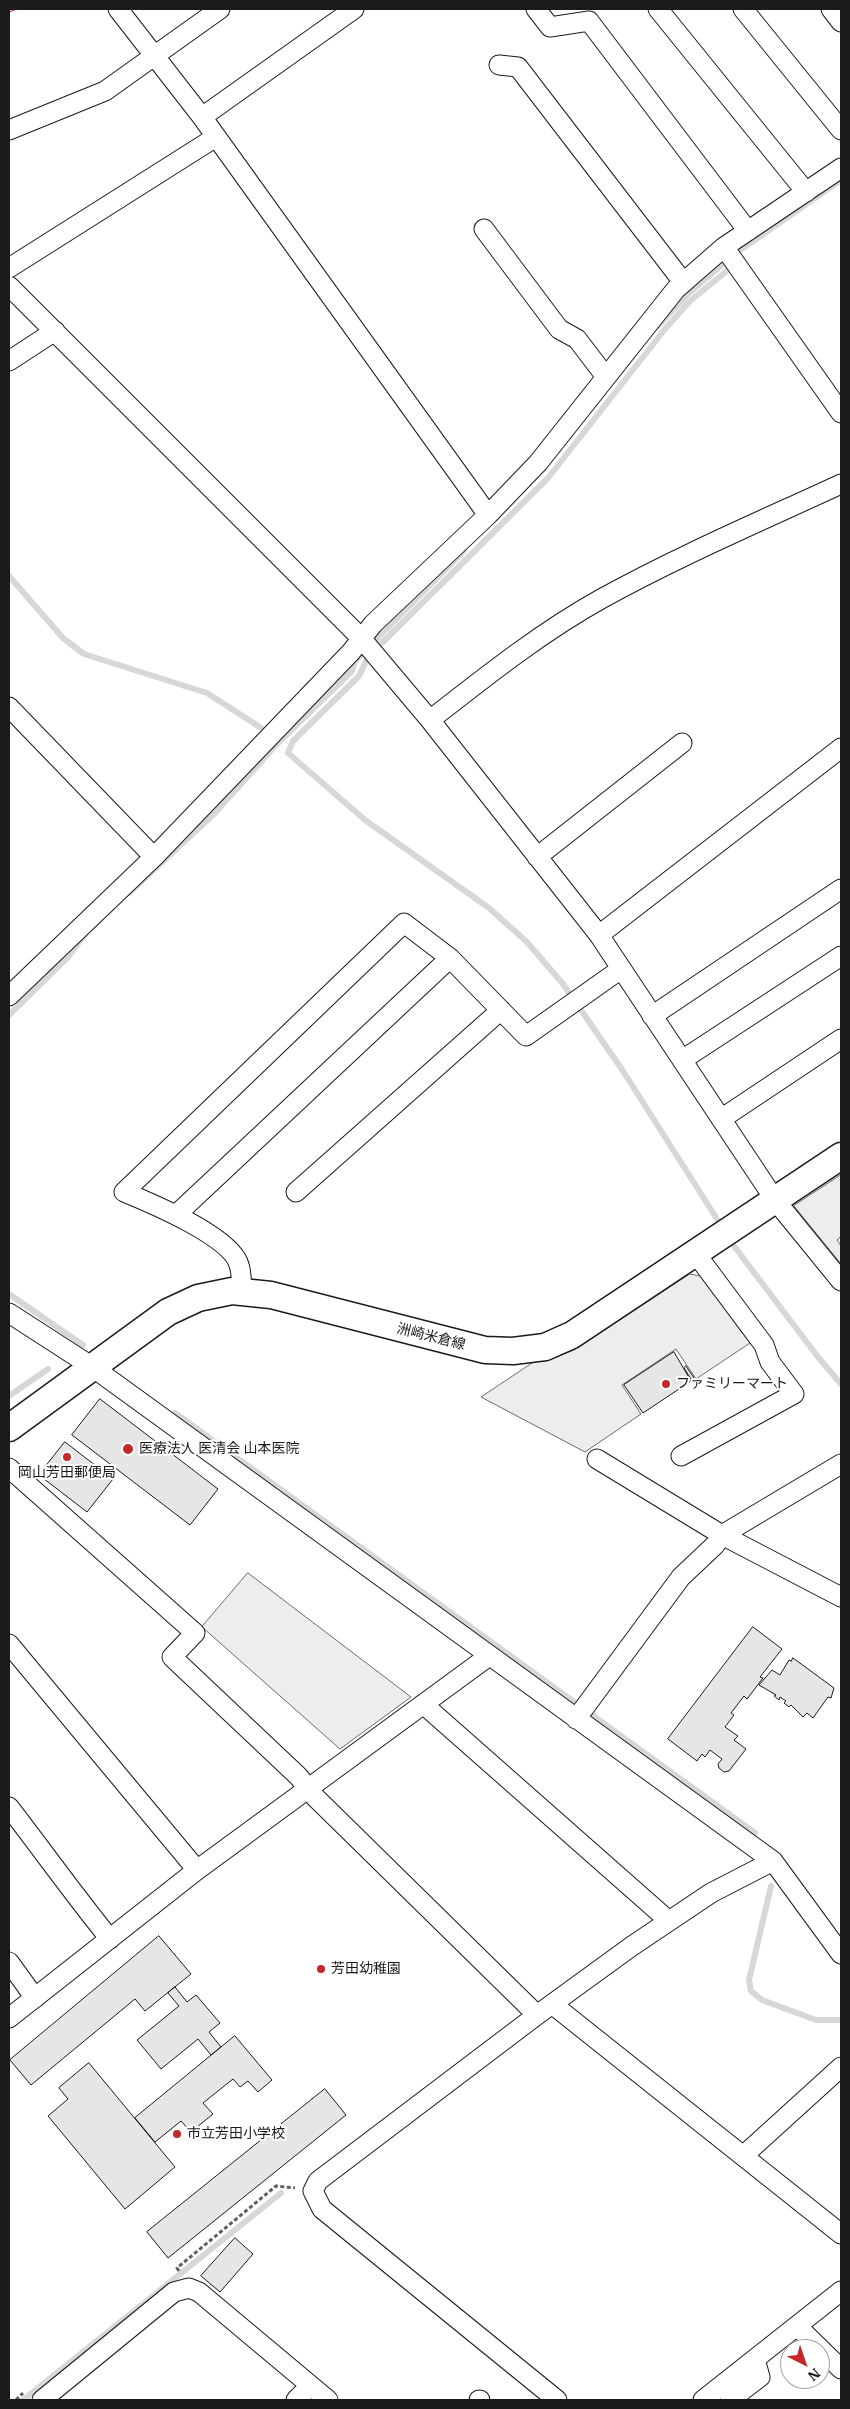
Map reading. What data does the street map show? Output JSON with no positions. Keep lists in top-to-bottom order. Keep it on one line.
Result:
{"streets":{"main road":["洲崎米倉線"]},"places":["ファミリーマート","医療法人 医清会 山本医院","岡山芳田郵便局","芳田幼稚園","市立芳田小学校"],"north":"bottom right"}
